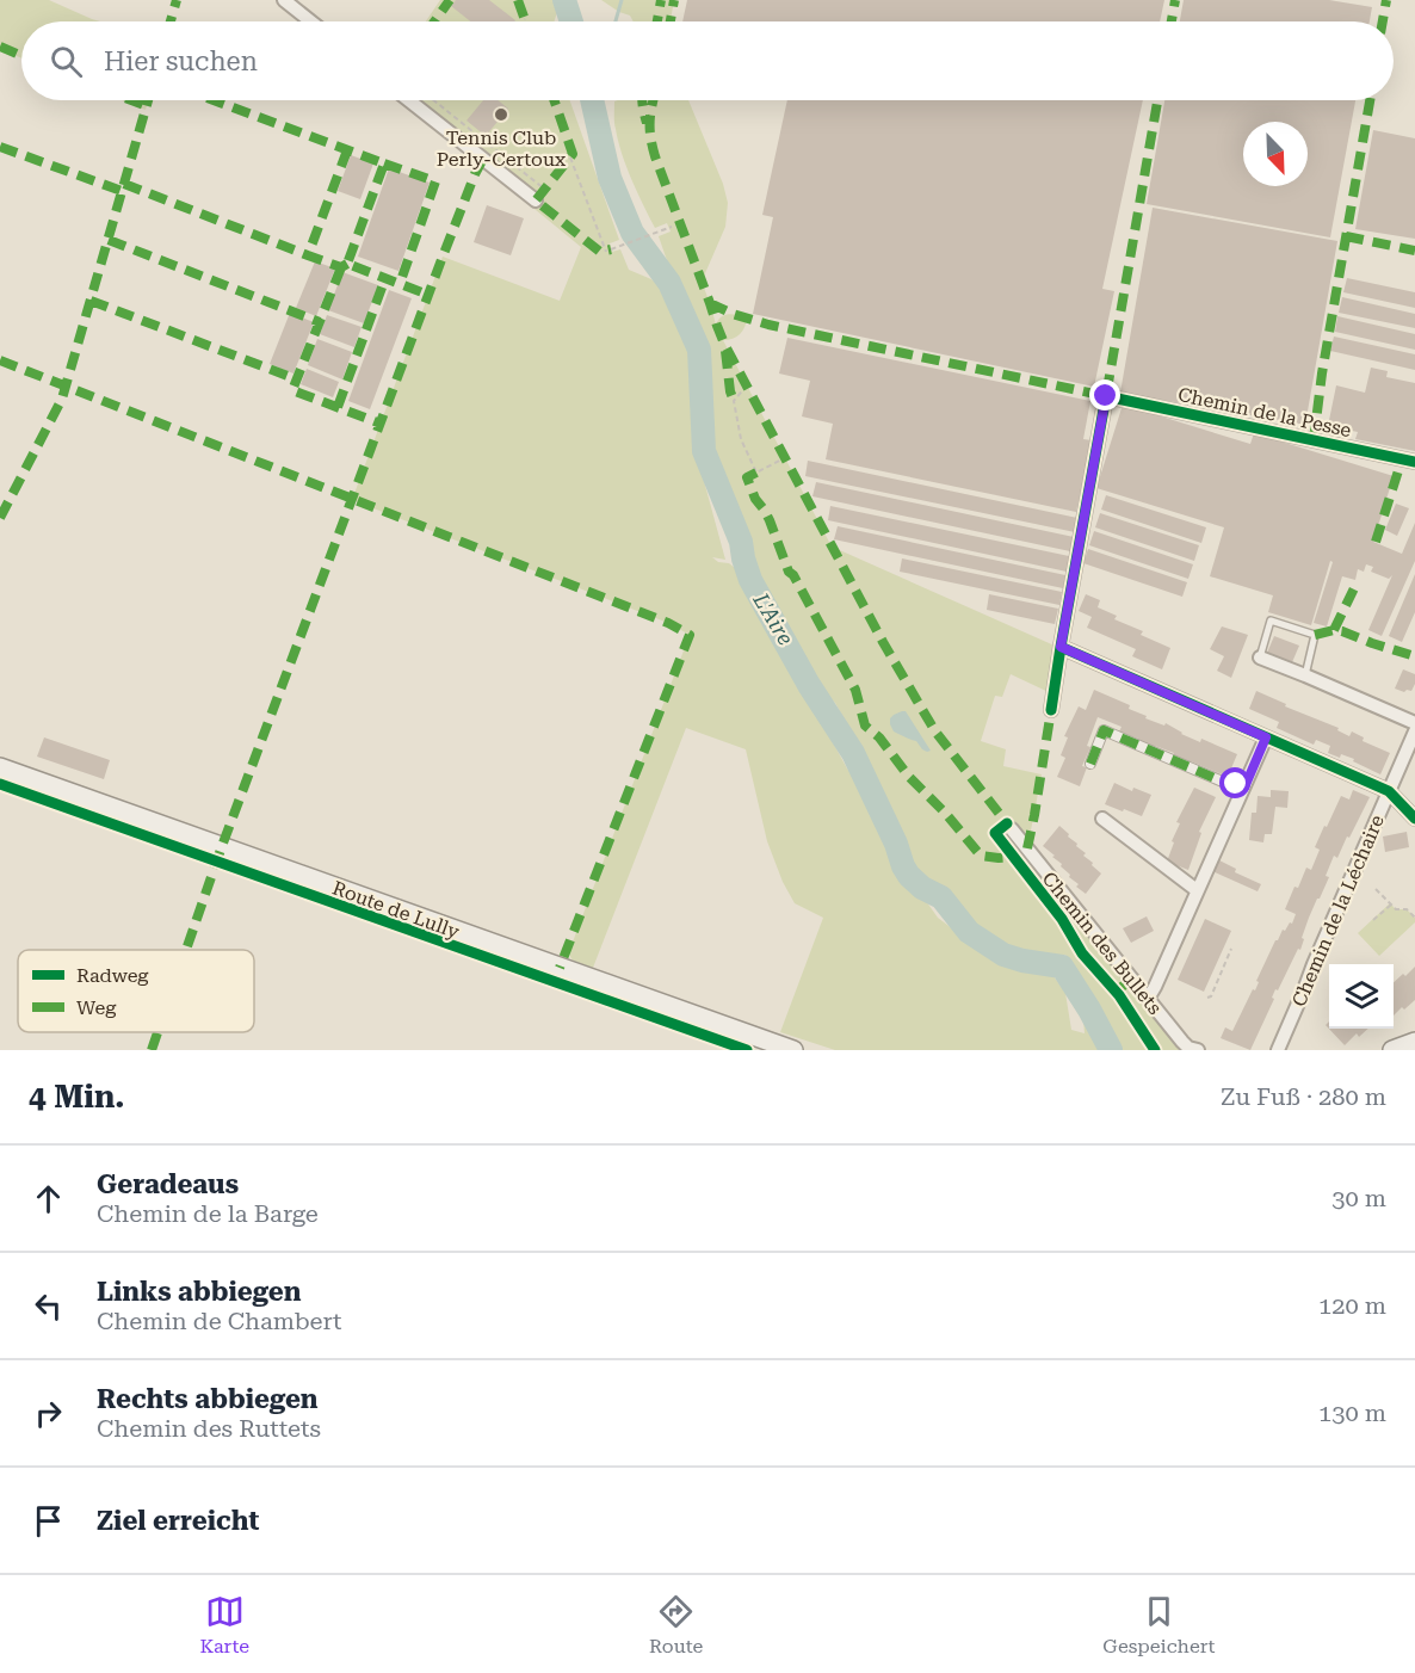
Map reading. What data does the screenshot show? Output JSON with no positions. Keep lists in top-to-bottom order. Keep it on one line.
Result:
{"streets":{"main road":["Route de Lully"],"street":["Chemin de la Pesse","Chemin de la Léchaire","Chemin des Bullets"]},"water":["L'Aire"],"places":["Tennis Club Perly-Certoux"],"legend":["Radweg","Weg"],"north":"bottom right","page":{"search":"Hier suchen","heading":["4 Min.","Zu Fuß · 280 m"],"list":[["Geradeaus","Chemin de la Barge","30 m"],["Links abbiegen","Chemin de Chambert","120 m"],["Rechts abbiegen","Chemin des Ruttets","130 m"],"Ziel erreicht"],"nav":["Karte","Route","Gespeichert"]}}
